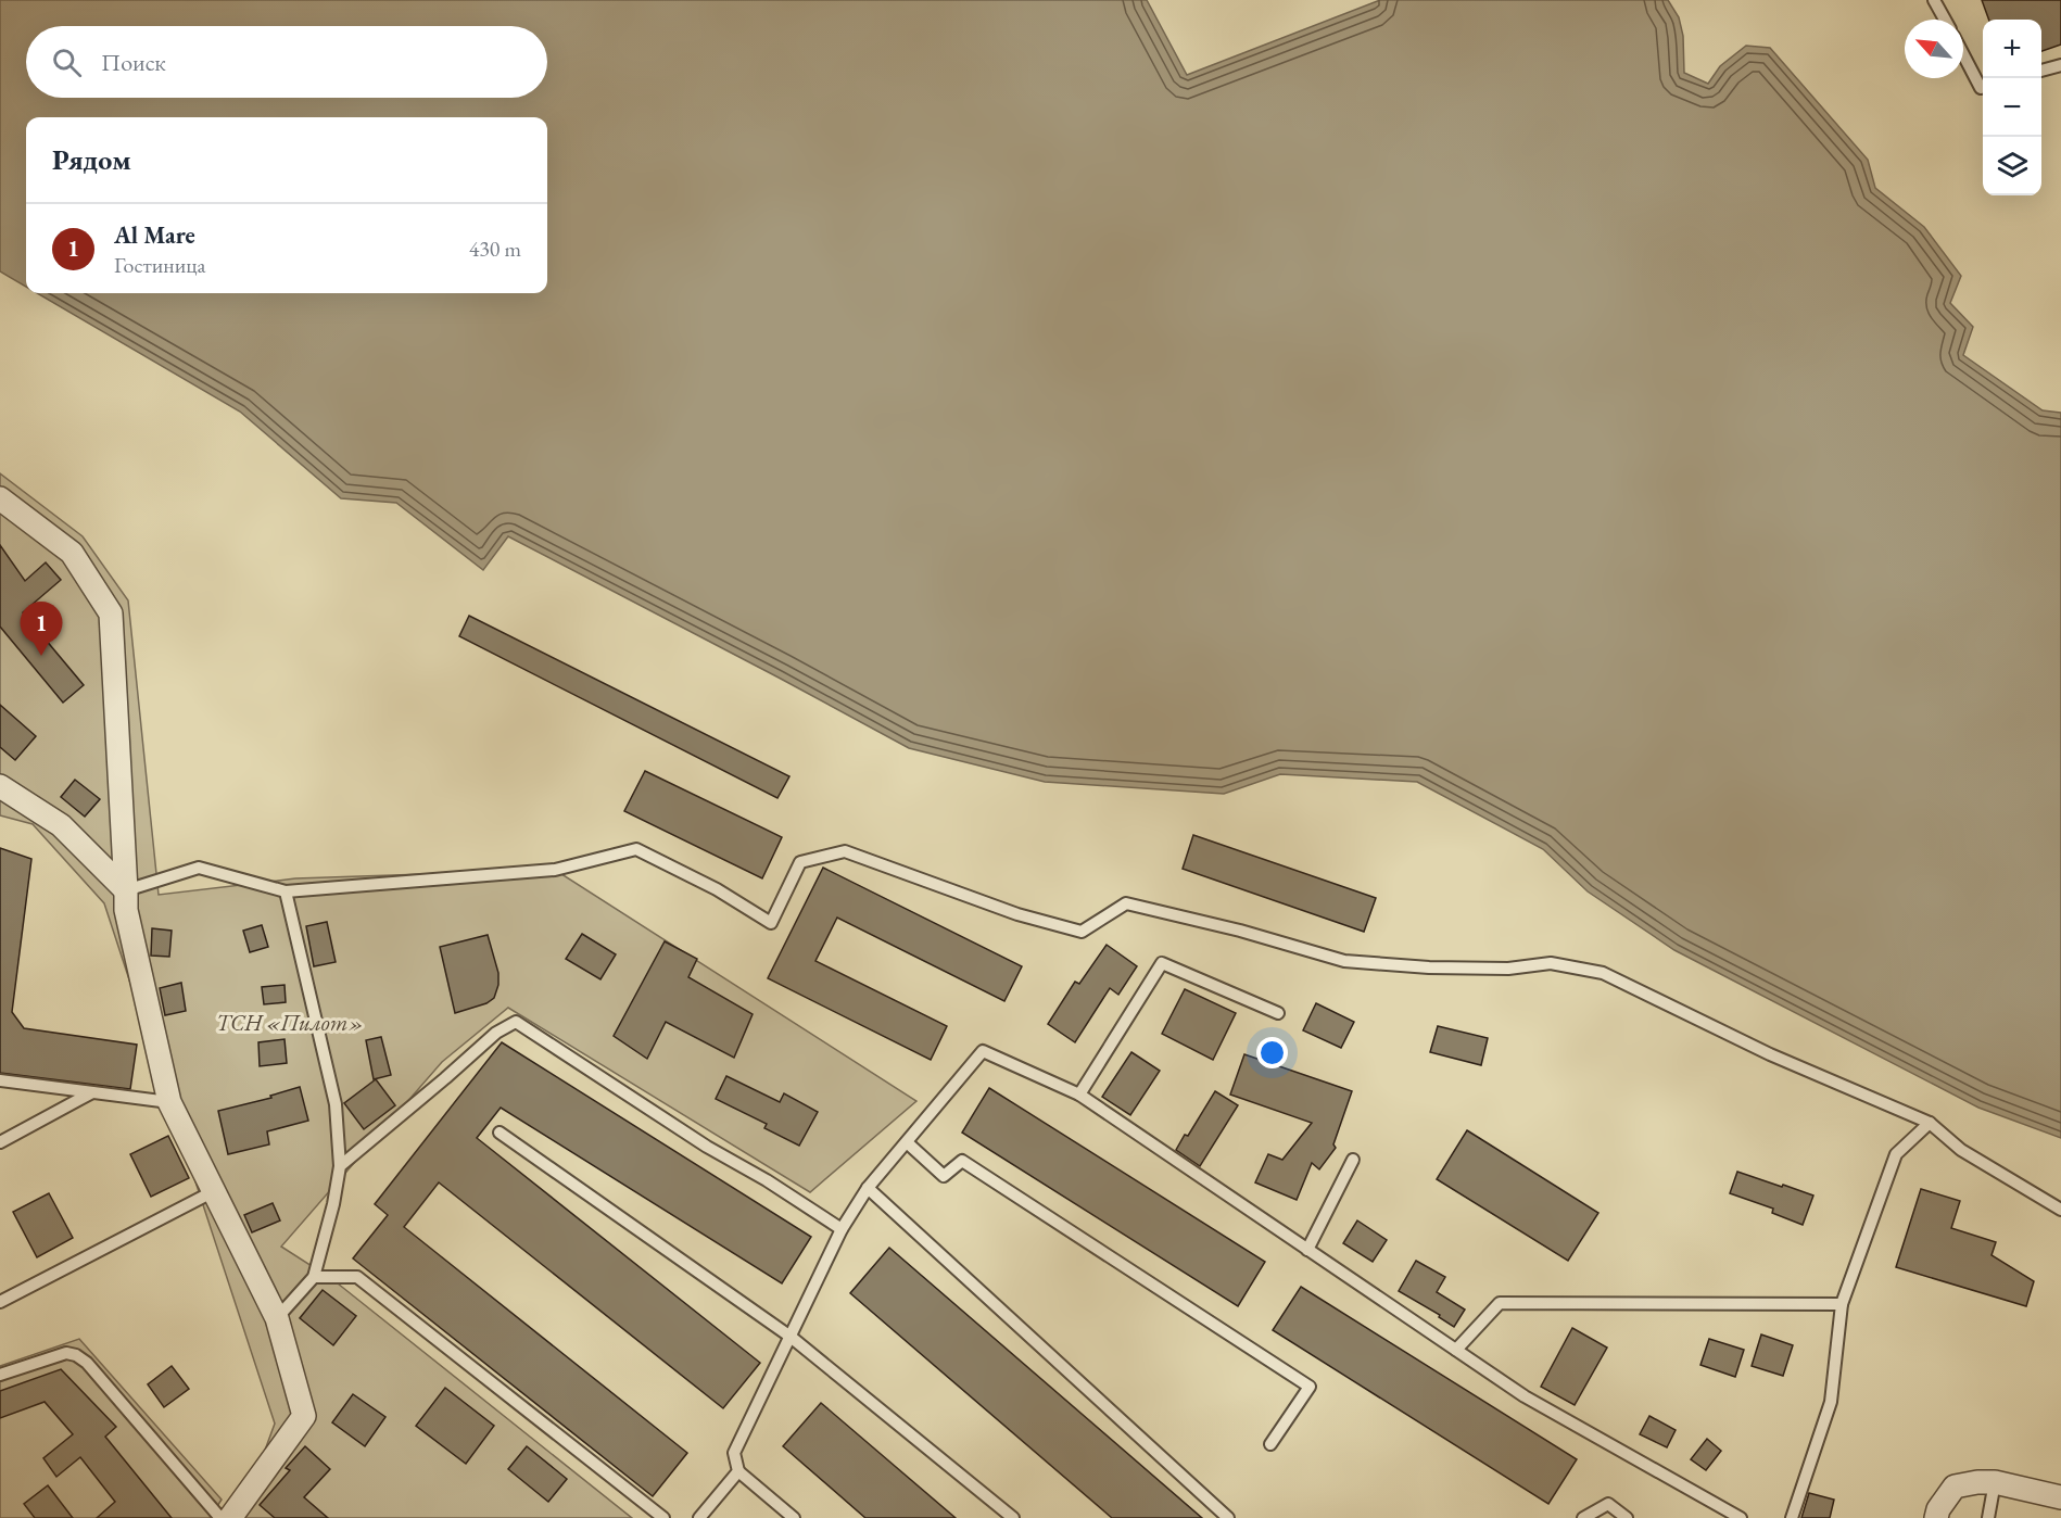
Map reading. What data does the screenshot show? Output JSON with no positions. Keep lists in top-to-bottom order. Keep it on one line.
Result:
{"parks":["ТСН «Пилот»"],"north":"top left","page":{"map_buttons":["+","−"],"search":"Поиск","heading":"Рядом","list":[{"mark":"1","name":"Al Mare","note":"Гостиница","value":"430 m"}],"pins":"1"}}
